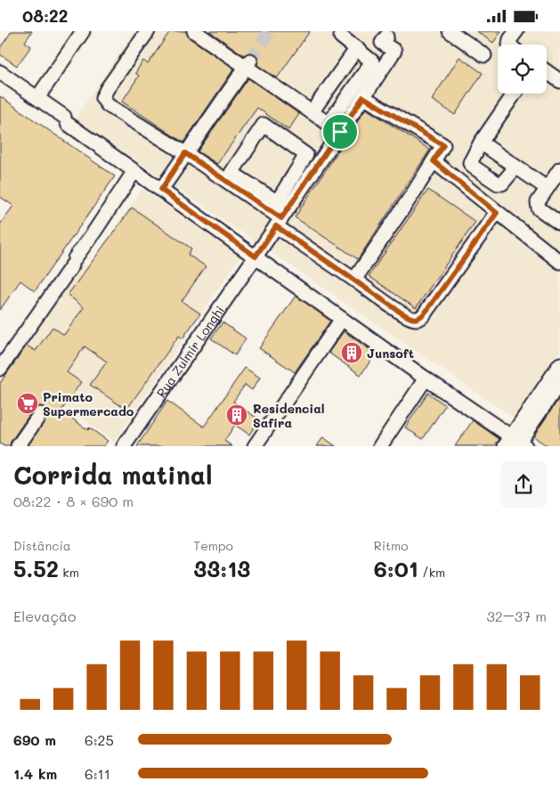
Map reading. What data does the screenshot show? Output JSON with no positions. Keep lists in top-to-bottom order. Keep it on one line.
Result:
{"streets":{"street":["Rua Zulmir Longhi"]},"places":{"building":["Junsoft","Residencial Safira"],"supermarket":["Primato Supermercado"]},"page":{"status":"08:22","heading":["Corrida matinal","08:22 · 8 × 690 m"],"stats":[["Distância","5.52 km"],["Tempo","33:13"],["Ritmo","6:01 /km"]],"chart":["Elevação","32–37 m"],"list":[{"name":"690 m","note":"6:25"},{"name":"1.4 km","note":"6:11"}]}}
